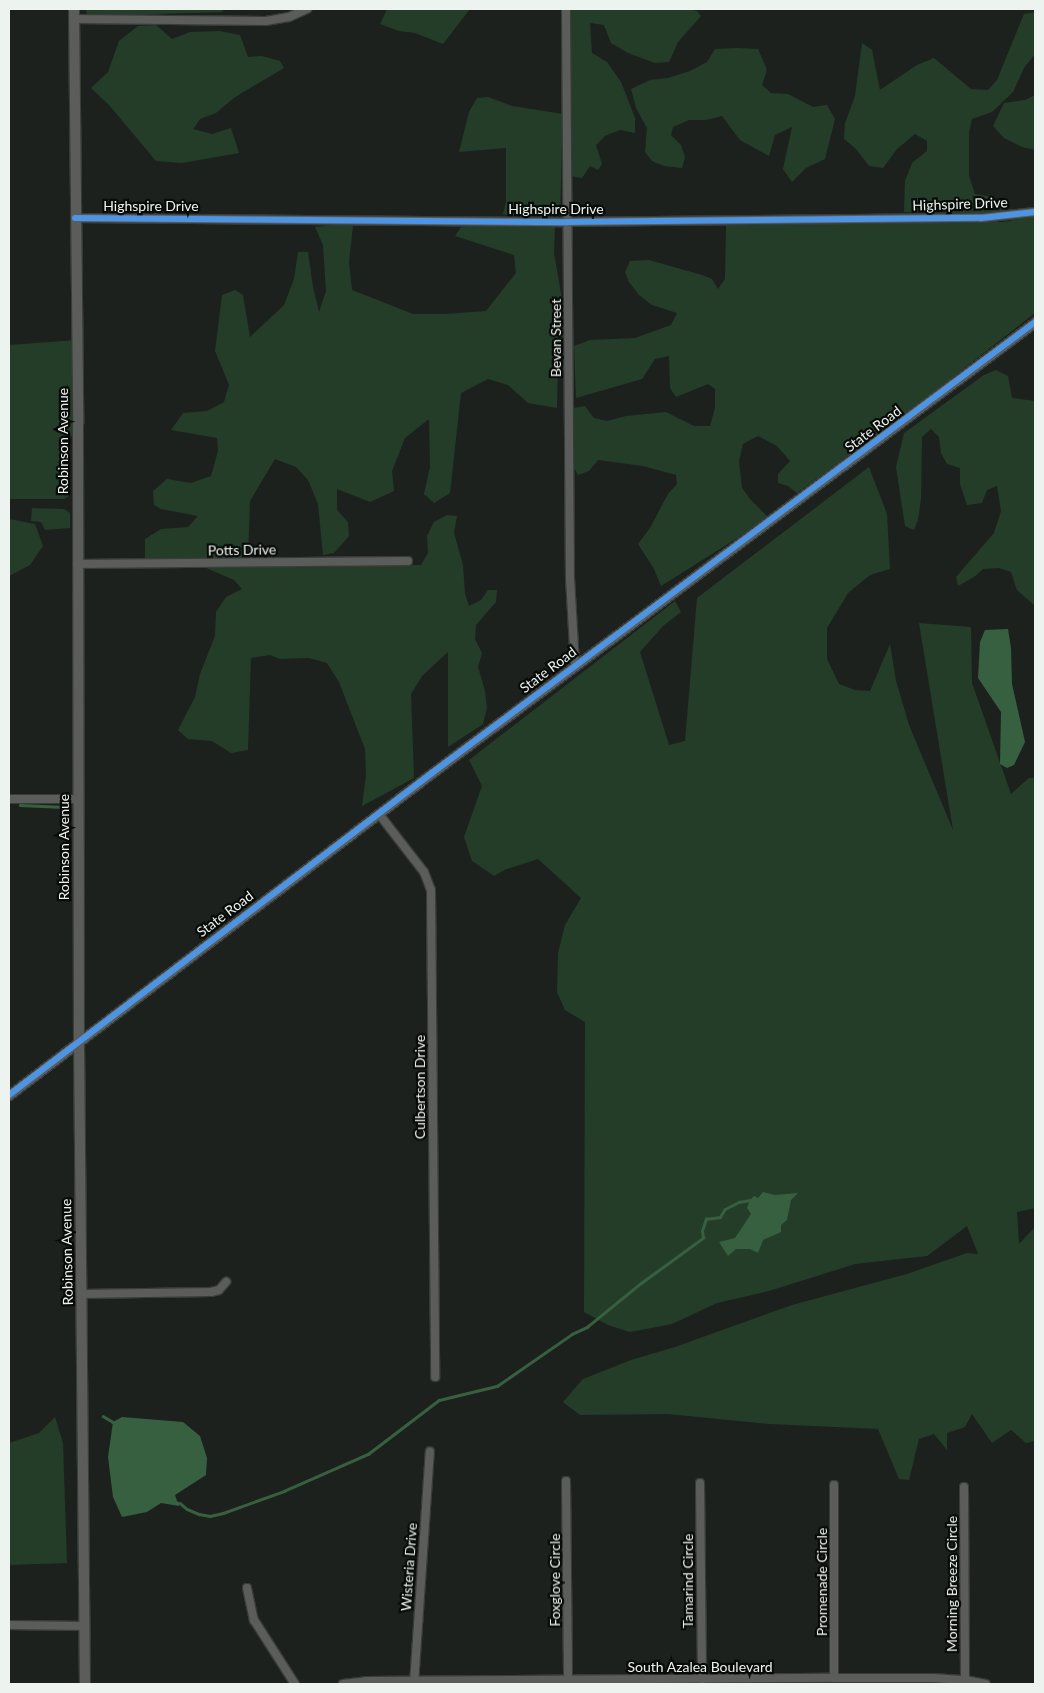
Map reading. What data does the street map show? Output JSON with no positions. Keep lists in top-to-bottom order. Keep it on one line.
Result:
{"streets":{"main road":["Robinson Avenue"],"street":["Highspire Drive","Bevan Street","State Road","Potts Drive","Culbertson Drive","Wisteria Drive","Foxglove Circle","Tamarind Circle","Promenade Circle","Morning Breeze Circle","South Azalea Boulevard"]},"crossings":[["Highspire Drive","Bevan Street"],["Highspire Drive","Robinson Avenue"],["Bevan Street","State Road"],["State Road","Robinson Avenue"],["State Road","Culbertson Drive"],["Robinson Avenue","Potts Drive"],["Wisteria Drive","South Azalea Boulevard"],["Foxglove Circle","South Azalea Boulevard"],["Tamarind Circle","South Azalea Boulevard"],["Promenade Circle","South Azalea Boulevard"],["Morning Breeze Circle","South Azalea Boulevard"]]}
